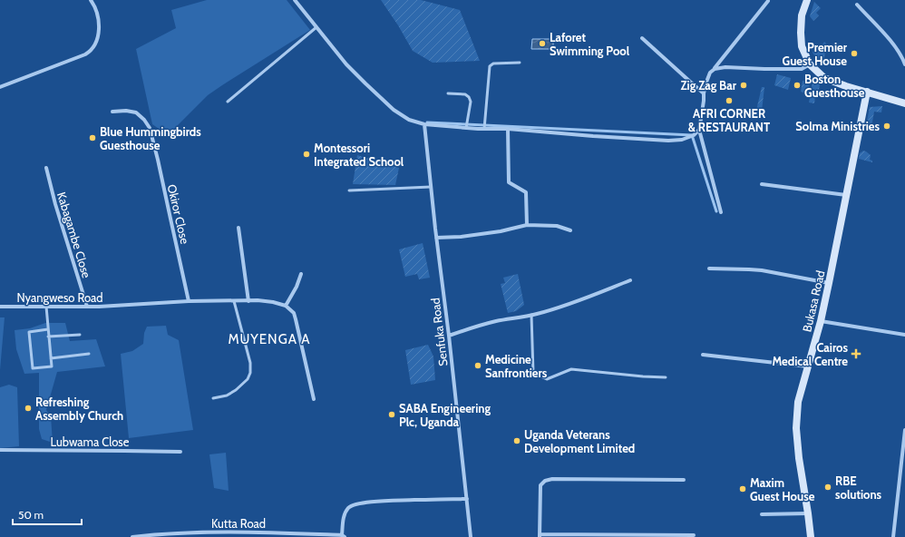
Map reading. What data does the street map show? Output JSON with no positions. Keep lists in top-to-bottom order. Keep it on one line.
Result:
{"streets":{"street":["Okiror Close","Kabagambe Close","Nyangweso Road","Bukasa Road","Senfuka Road","Lubwama Close","Kutta Road"]},"crossings":[["Okiror Close","Nyangweso Road"],["Kabagambe Close","Nyangweso Road"]],"districts":["MUYENGA A"],"places":{"other":["Laforet Swimming Pool","Premier Guest House","Zig Zag Bar","Boston Guesthouse","AFRI CORNER & RESTAURANT","Solma Ministries","Blue Hummingbirds Guesthouse","Montessori Integrated School","Medicine Sanfrontiers","Refreshing Assembly Church","SABA Engineering Plc, Uganda","Uganda Veterans Development Limited","RBE solutions","Maxim Guest House"],"health":["Cairos Medical Centre"]},"scale_bar":"50 m"}
